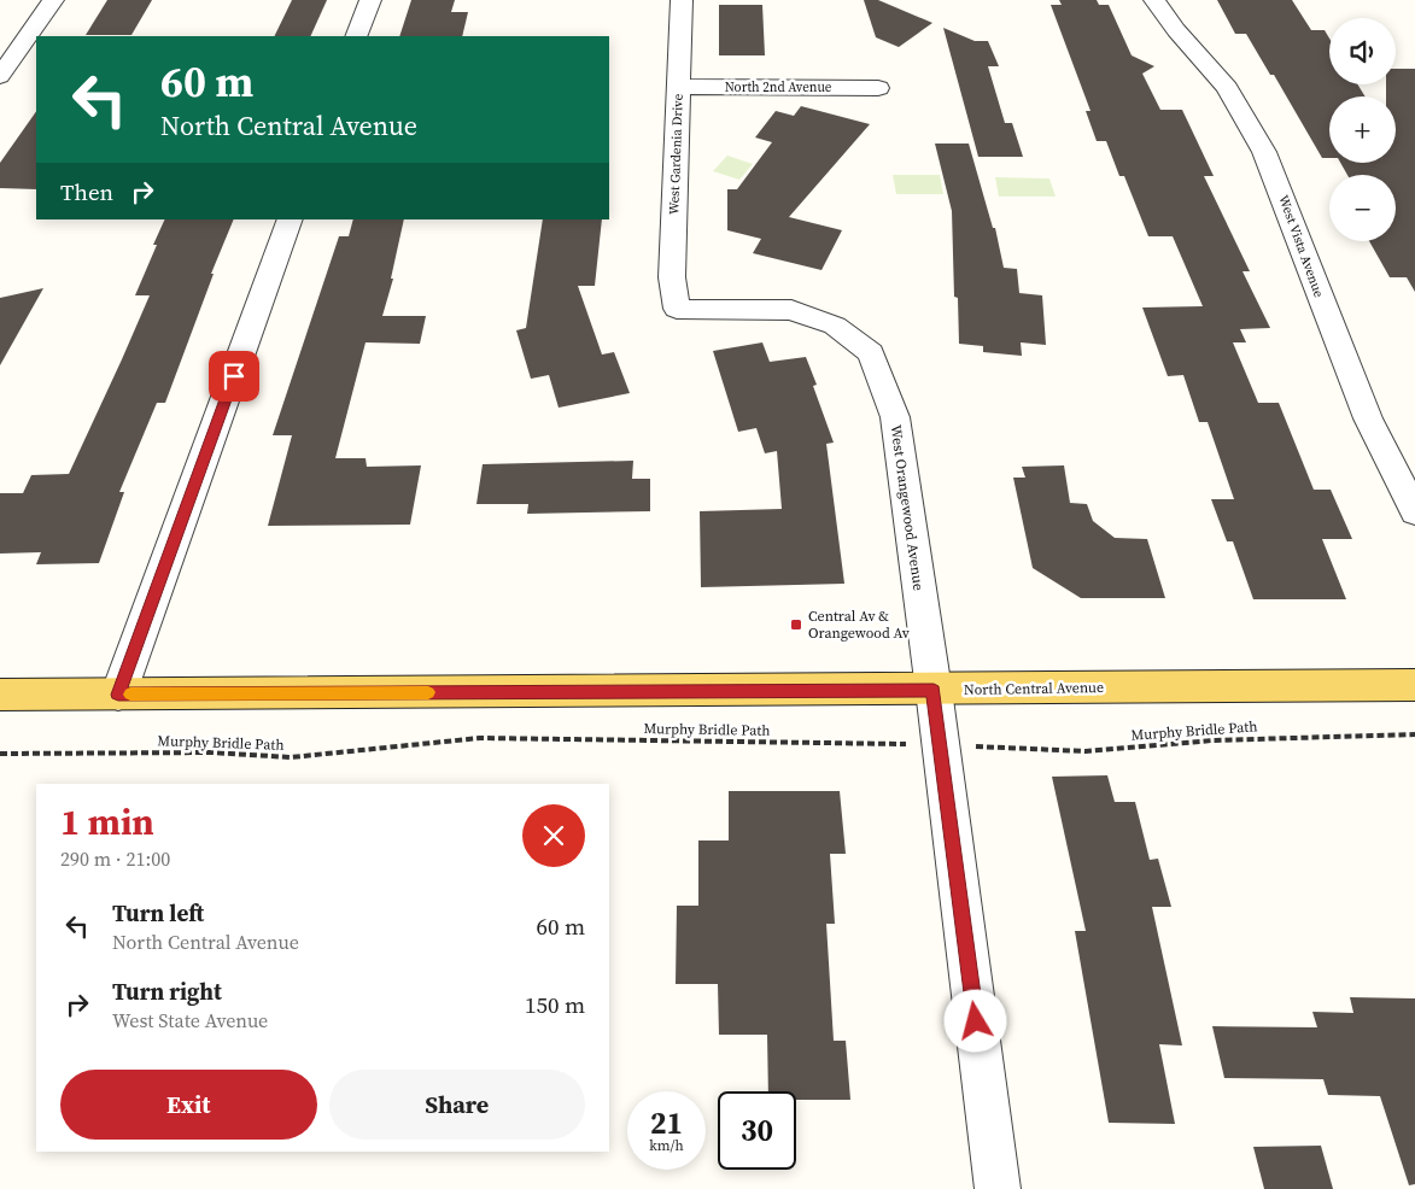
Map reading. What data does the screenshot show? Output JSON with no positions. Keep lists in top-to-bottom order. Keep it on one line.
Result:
{"streets":{"main road":["North Central Avenue"],"street":["North 2nd Avenue","West Gardenia Drive","West Vista Avenue","West Orangewood Avenue"],"path":["Murphy Bridle Path"]},"crossings":[["North 2nd Avenue","West Gardenia Drive"],["West Gardenia Drive","West Orangewood Avenue"],["West Orangewood Avenue","North Central Avenue"],["West Orangewood Avenue","Murphy Bridle Path"]],"places":{"transit":["Central Av & Orangewood Av"]},"page":{"map_buttons":["+","−"],"turn":["60 m","North Central Avenue"],"then":"Then","heading":["1 min","290 m · 21:00"],"list":[{"name":"Turn left","note":"North Central Avenue","value":"60 m"},{"name":"Turn right","note":"West State Avenue","value":"150 m"}],"buttons":["Exit","Share"],"speed":"21 km/h","limit":"30"}}
